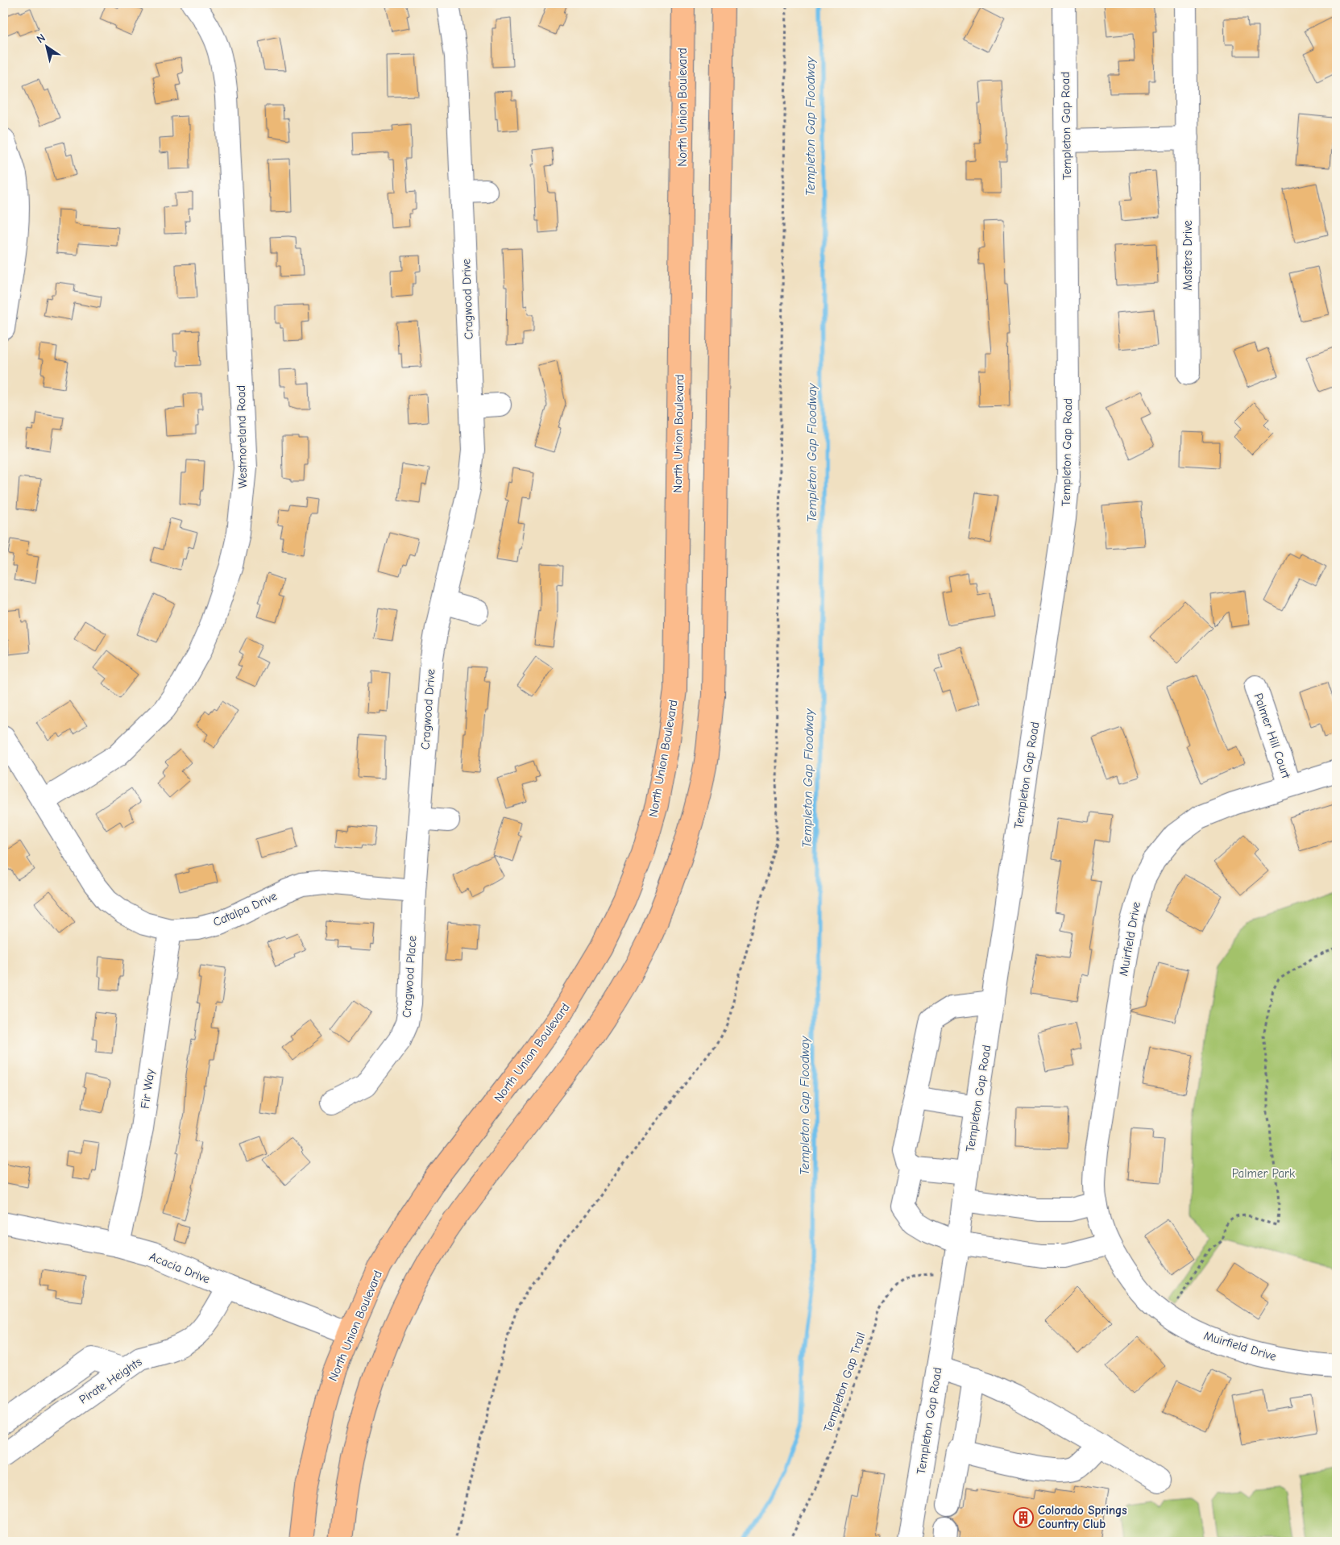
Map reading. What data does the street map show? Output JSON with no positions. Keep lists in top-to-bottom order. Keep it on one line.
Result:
{"streets":{"main road":["North Union Boulevard"],"street":["Templeton Gap Road","Masters Drive","Cragwood Drive","Westmoreland Road","Palmer Hill Court","Catalpa Drive","Muirfield Drive","Cragwood Place","Fir Way","Acacia Drive","Pirate Heights"],"path":["Templeton Gap Trail"]},"crossings":[["North Union Boulevard","Acacia Drive"],["Templeton Gap Road","Templeton Gap Trail"],["Cragwood Drive","Catalpa Drive"],["Cragwood Drive","Cragwood Place"],["Westmoreland Road","Catalpa Drive"],["Palmer Hill Court","Muirfield Drive"],["Catalpa Drive","Cragwood Place"],["Catalpa Drive","Fir Way"],["Fir Way","Acacia Drive"],["Acacia Drive","Pirate Heights"]],"water":["Templeton Gap Floodway"],"parks":["Palmer Park"],"places":{"building":["Colorado Springs Country Club"]},"north":"top left"}
